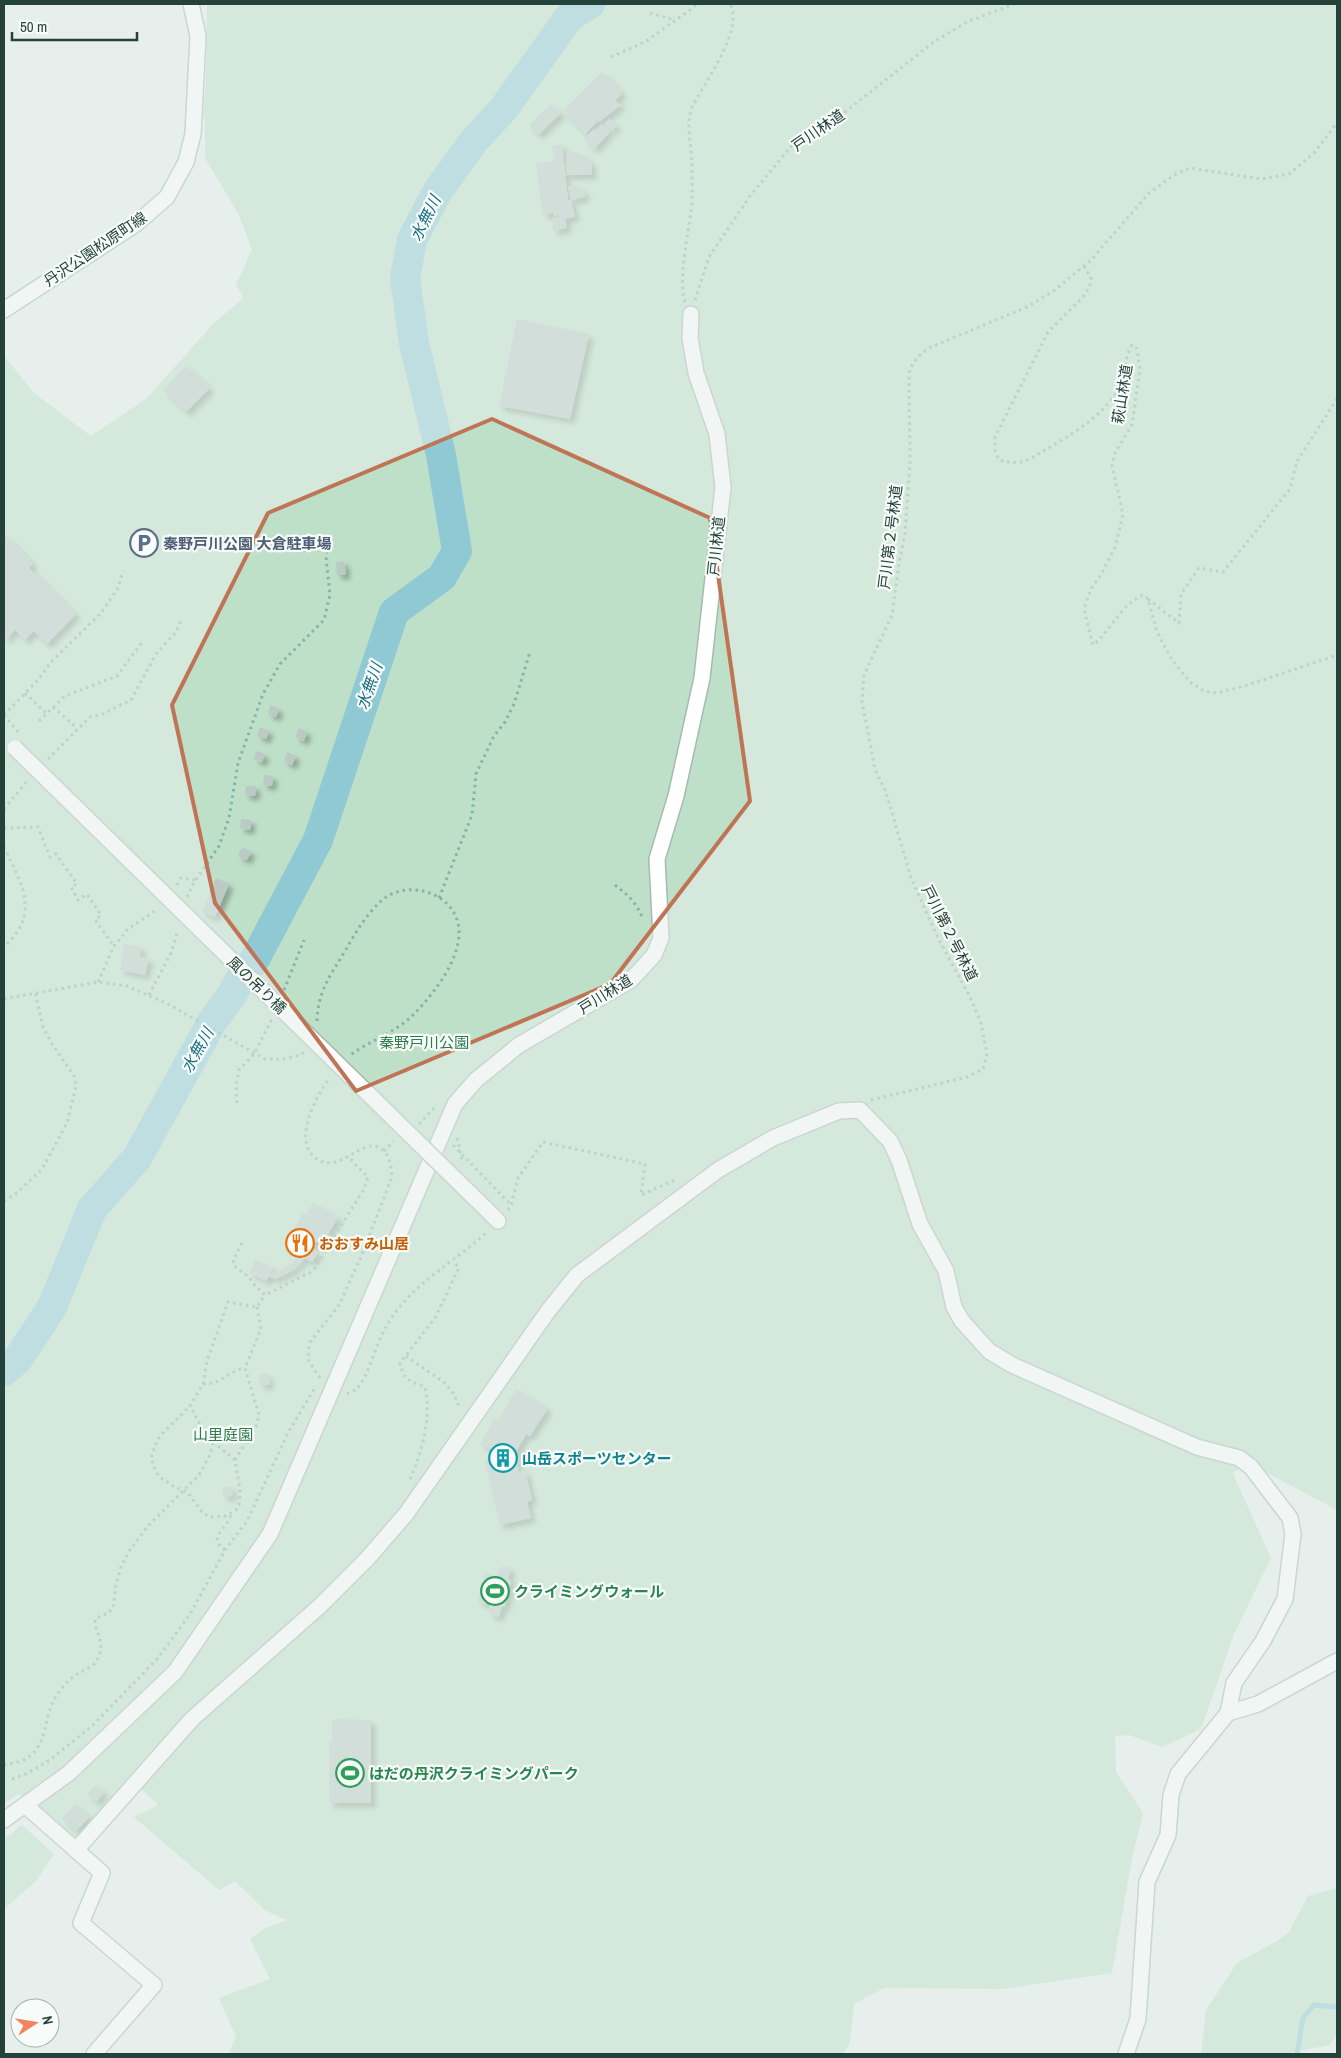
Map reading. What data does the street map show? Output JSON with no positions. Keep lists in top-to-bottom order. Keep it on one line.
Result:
{"streets":{"street":["戸川林道","丹沢公園松原町線","風の吊り橋"],"path":["萩山林道","戸川第２号林道"]},"crossings":[["萩山林道","戸川第２号林道"]],"water":["水無川"],"parks":["秦野戸川公園","山里庭園"],"places":{"parking":["秦野戸川公園 大倉駐車場"],"restaurant":["おおすみ山居"],"building":["山岳スポーツセンター"],"sports":["クライミングウォール","はだの丹沢クライミングパーク"]},"scale_bar":"50 m","north":"right"}
